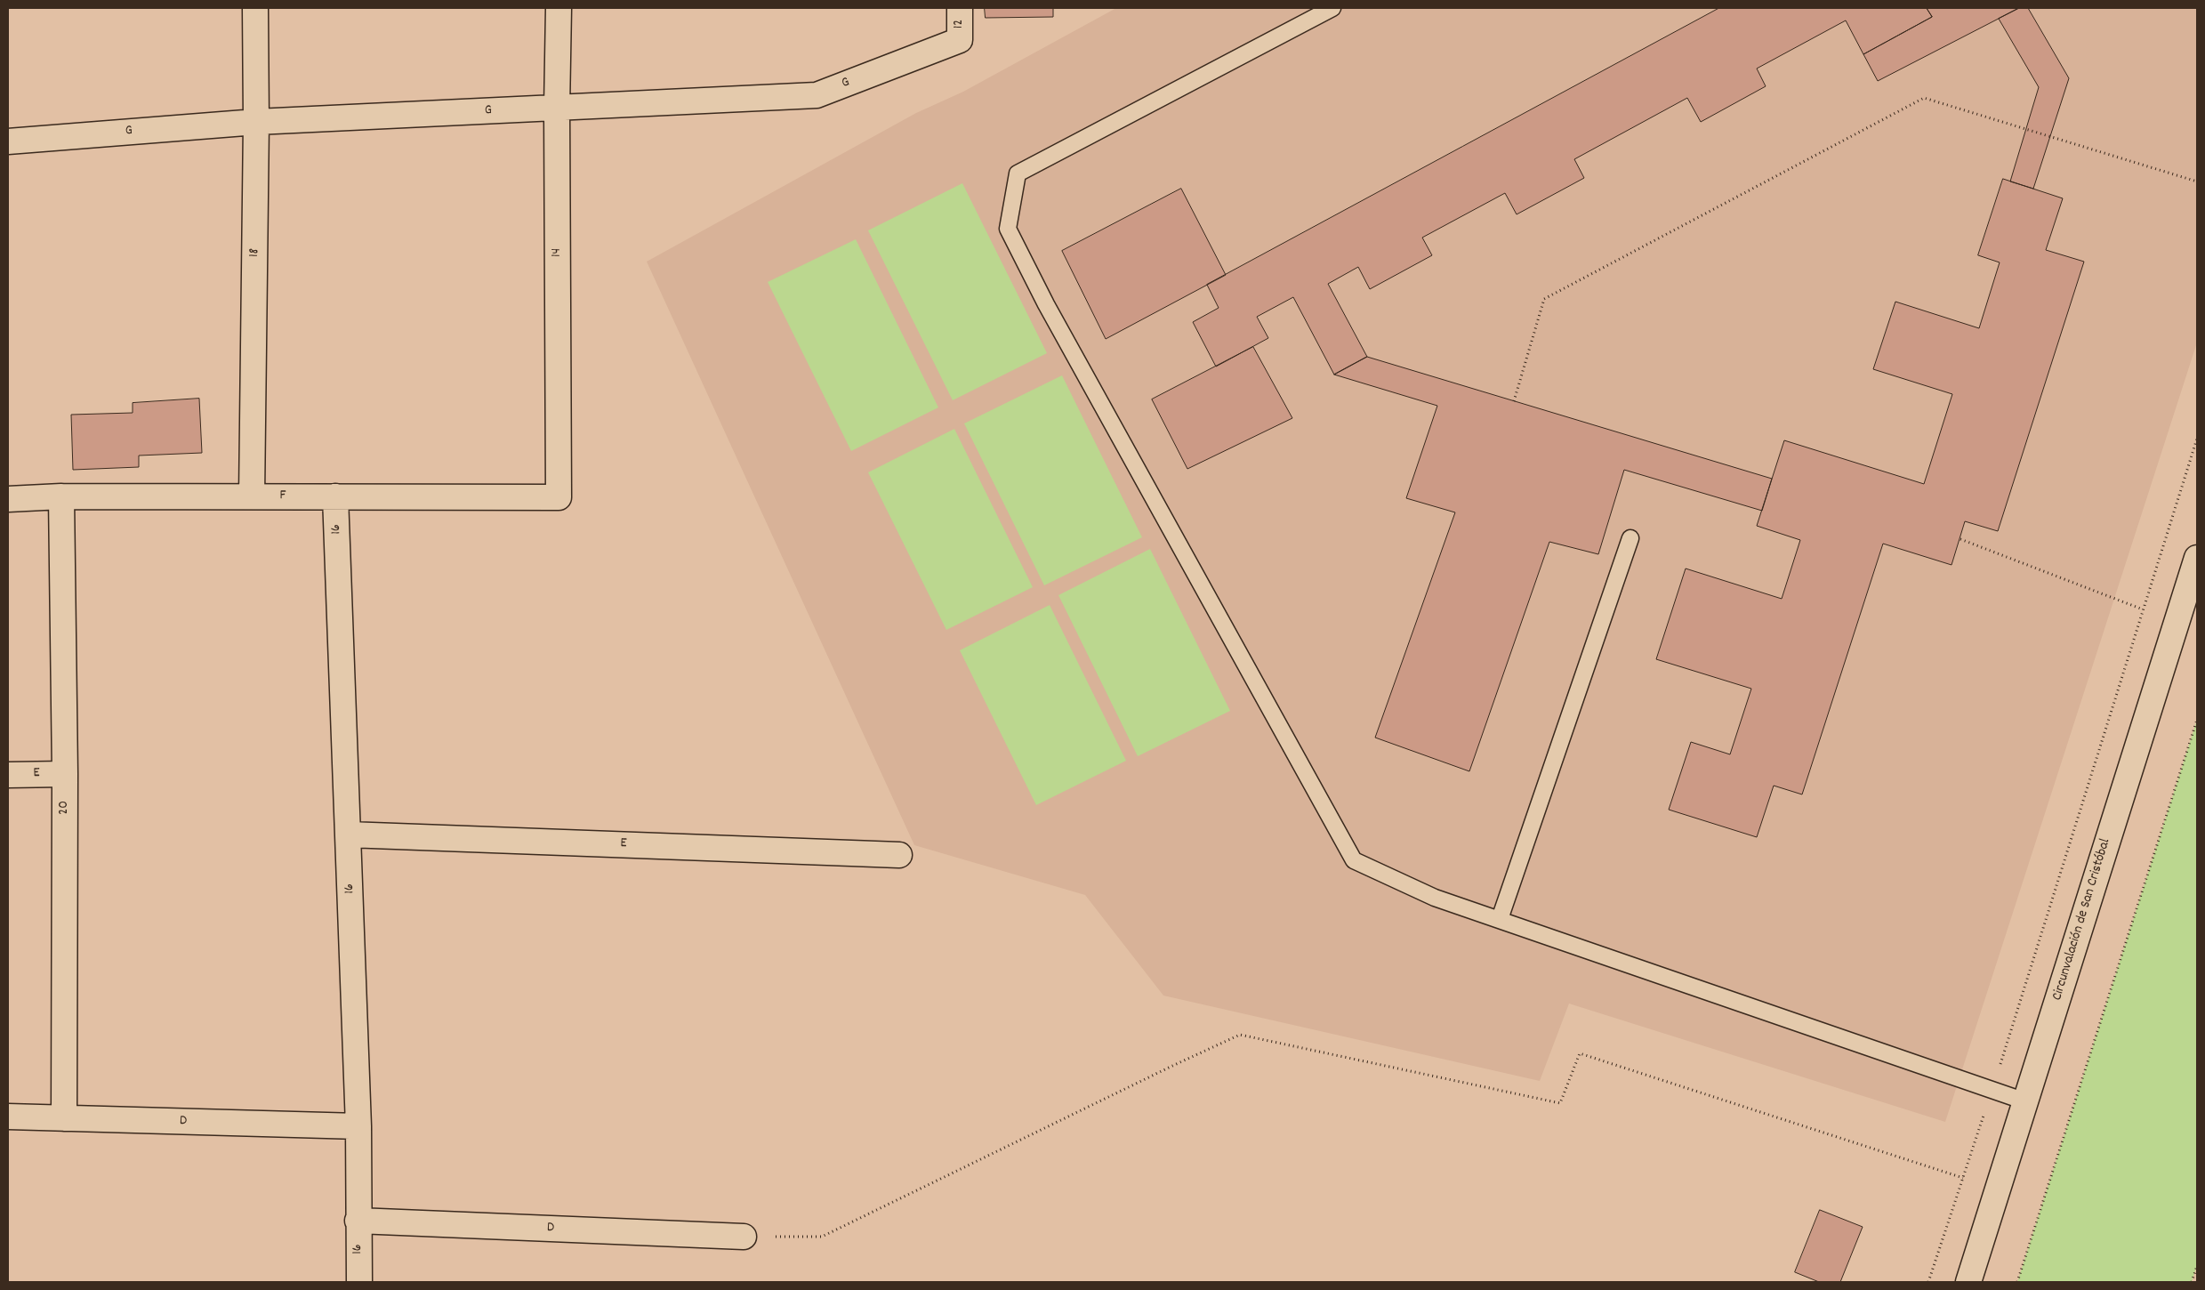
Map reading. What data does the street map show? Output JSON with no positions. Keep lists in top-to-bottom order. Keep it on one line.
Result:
{"streets":{"street":["12","G","18","14","F","16","E","20","Circunvalación de San Cristóbal","D"]},"crossings":[["12","G"],["G","18"],["G","14"],["18","F"],["14","F"],["F","16"],["F","20"],["16","E"],["16","D"],["E","20"],["20","D"]]}
